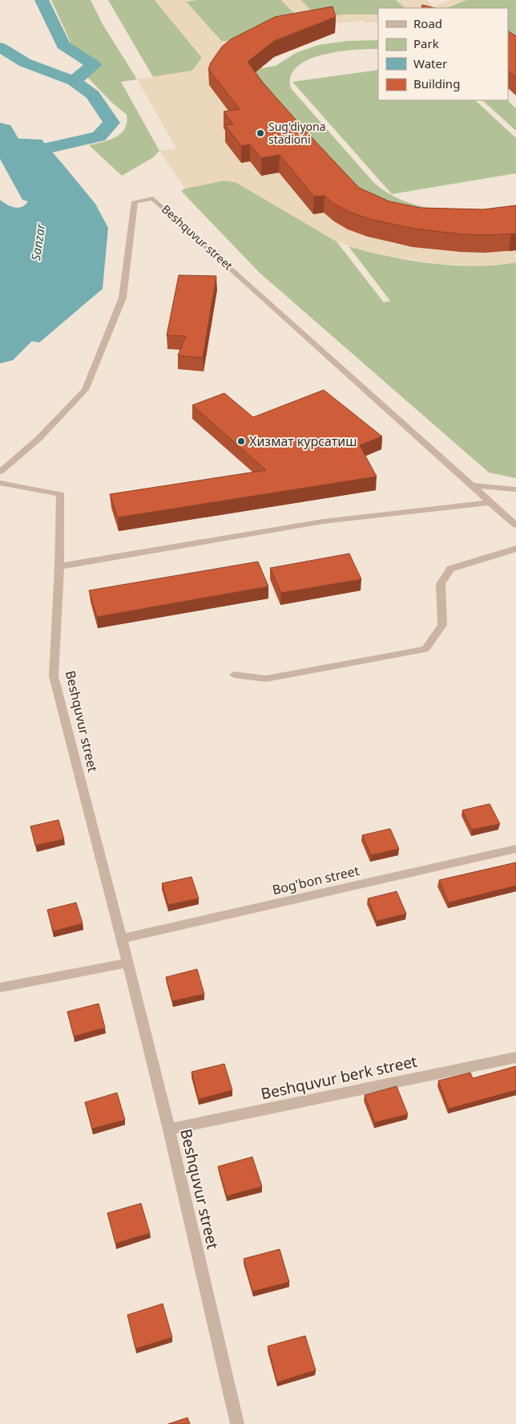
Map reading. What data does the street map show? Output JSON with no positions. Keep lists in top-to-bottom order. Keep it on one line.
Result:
{"streets":{"street":["Beshquvur street","Bog'bon street","Beshquvur berk street"]},"crossings":[["Beshquvur street","Bog'bon street"],["Beshquvur street","Beshquvur berk street"]],"water":["Sanzar"],"places":["Sug'diyona stadioni","Хизмат курсатиш"],"legend":["Road","Park","Water","Building"]}
